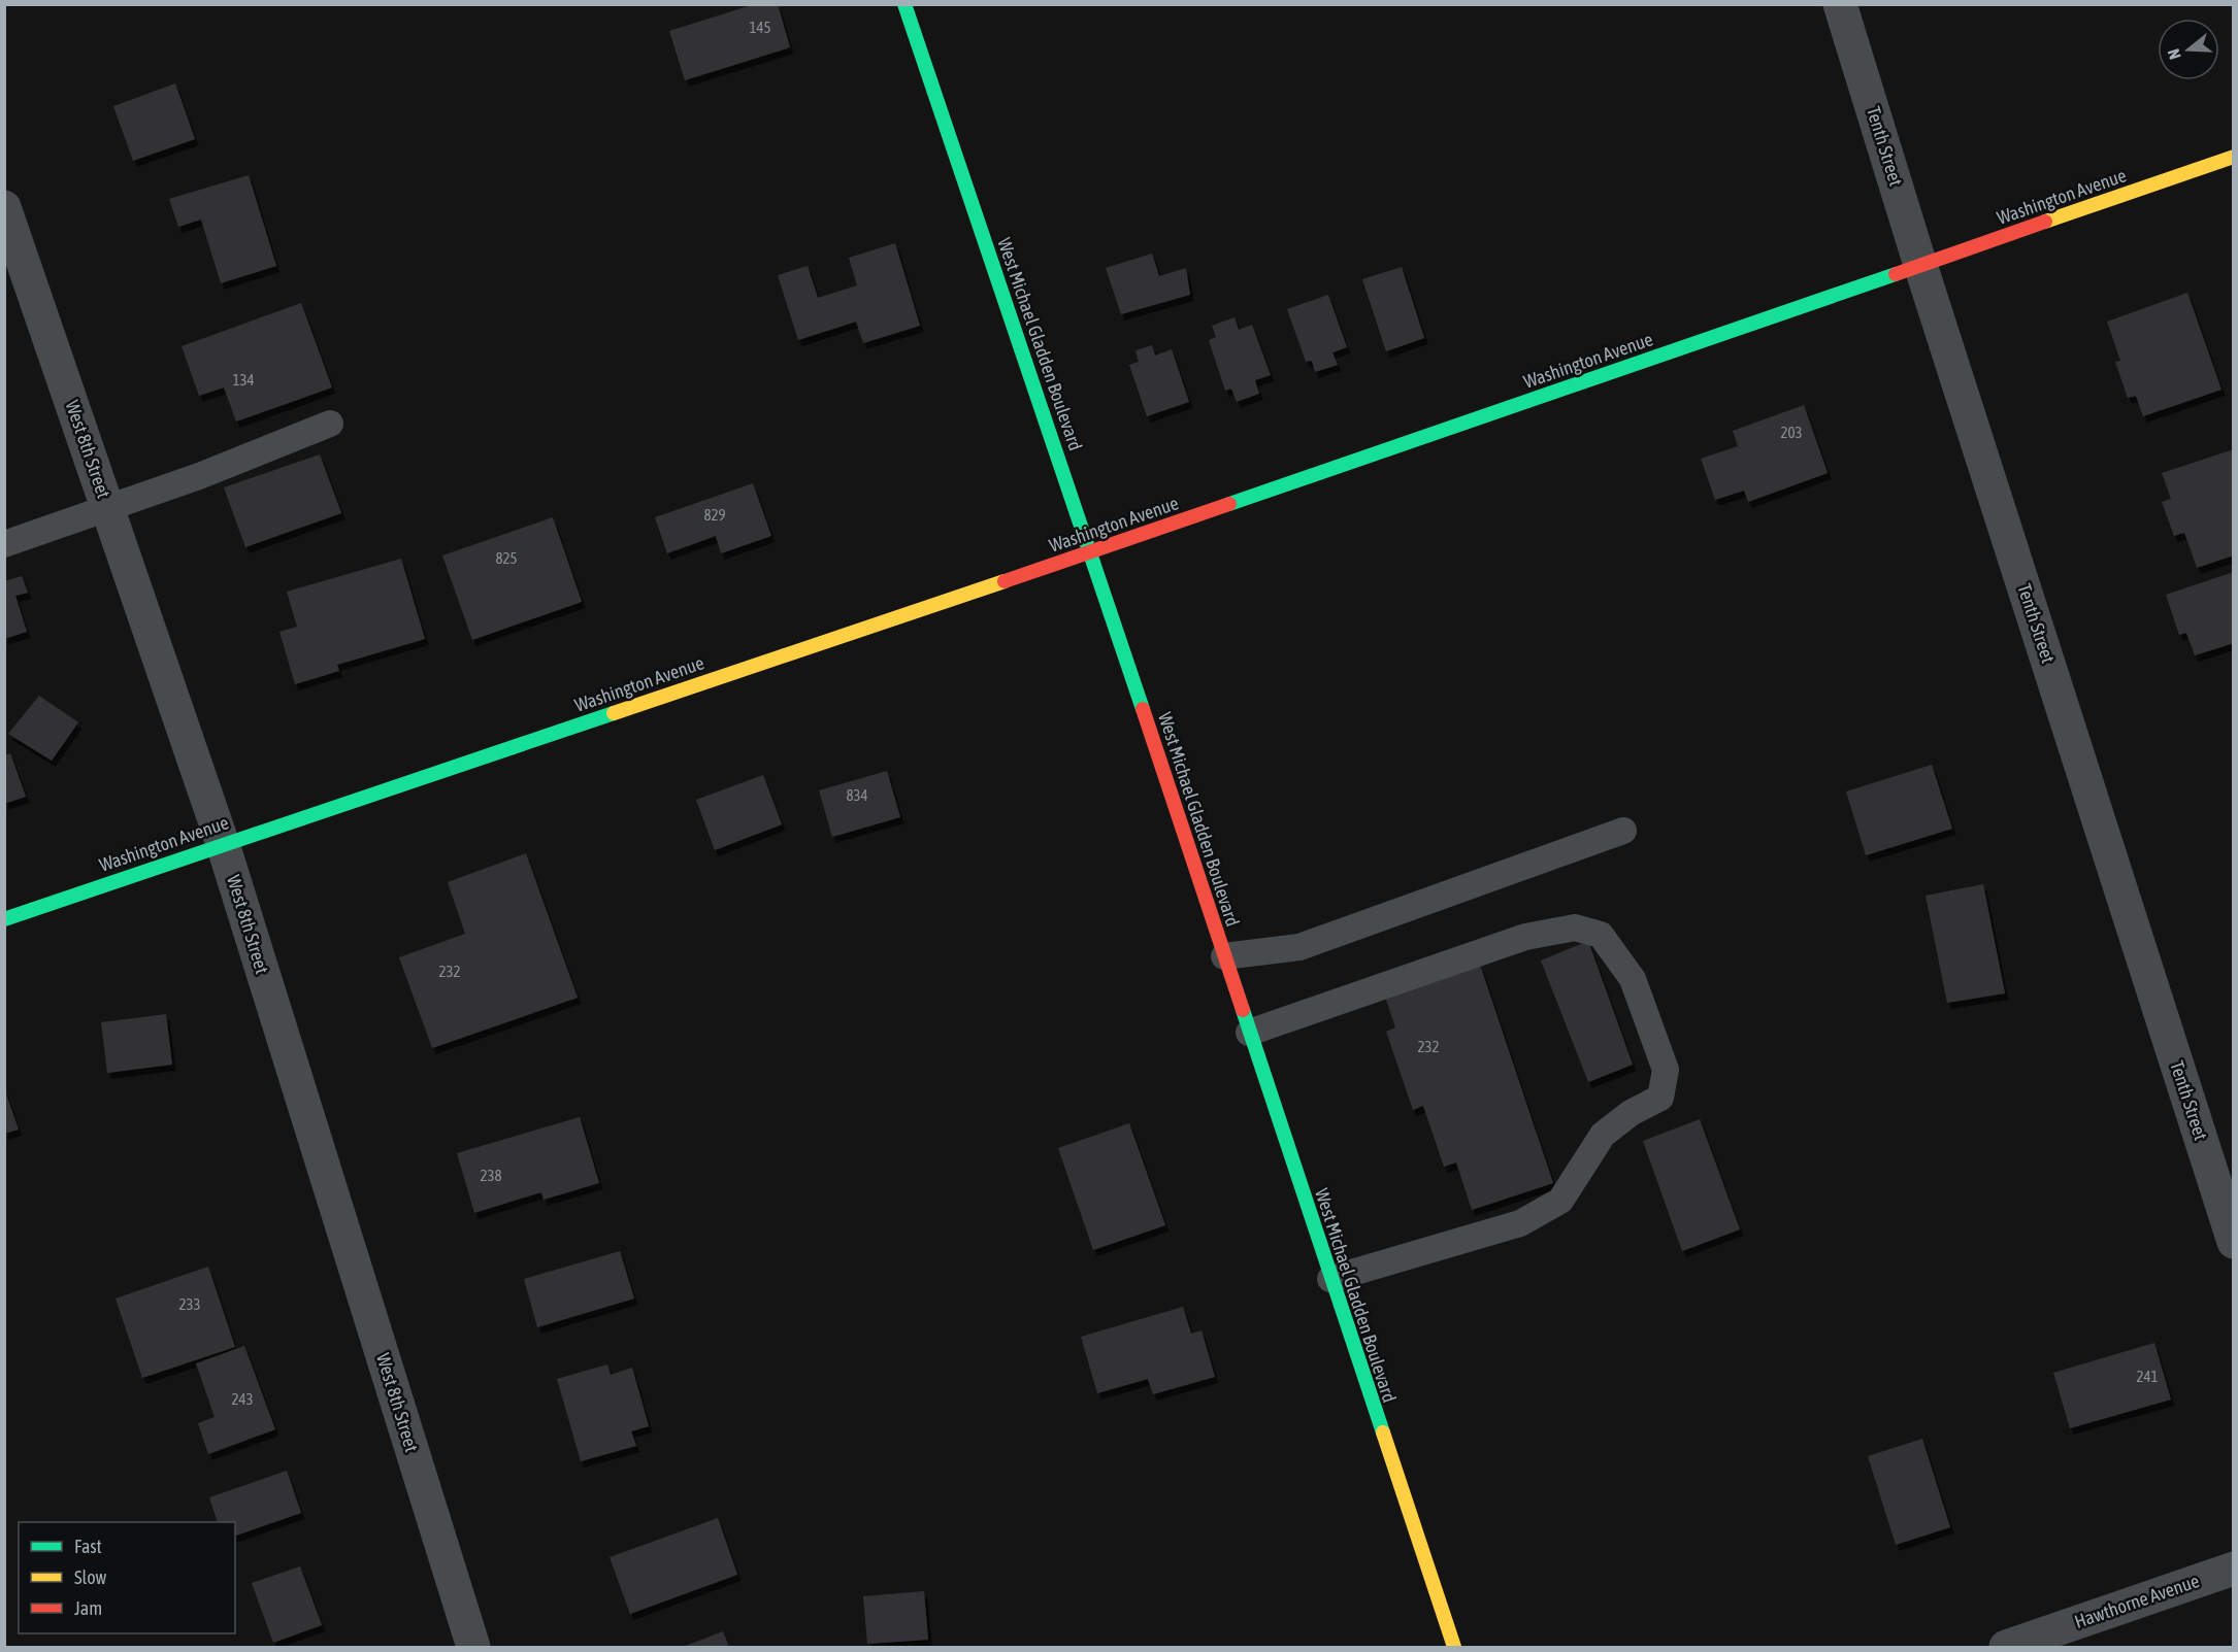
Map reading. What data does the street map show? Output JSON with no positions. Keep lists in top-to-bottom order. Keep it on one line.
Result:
{"streets":{"street":["Tenth Street","Washington Avenue","West Michael Gladden Boulevard","West 8th Street","Hawthorne Avenue"]},"crossings":[["Tenth Street","Washington Avenue"],["Washington Avenue","West Michael Gladden Boulevard"],["Washington Avenue","West 8th Street"]],"house_numbers":["145","134","203","829","825","834","232","232","238","233","241","243"],"legend":["Fast","Slow","Jam"],"north":"left"}
